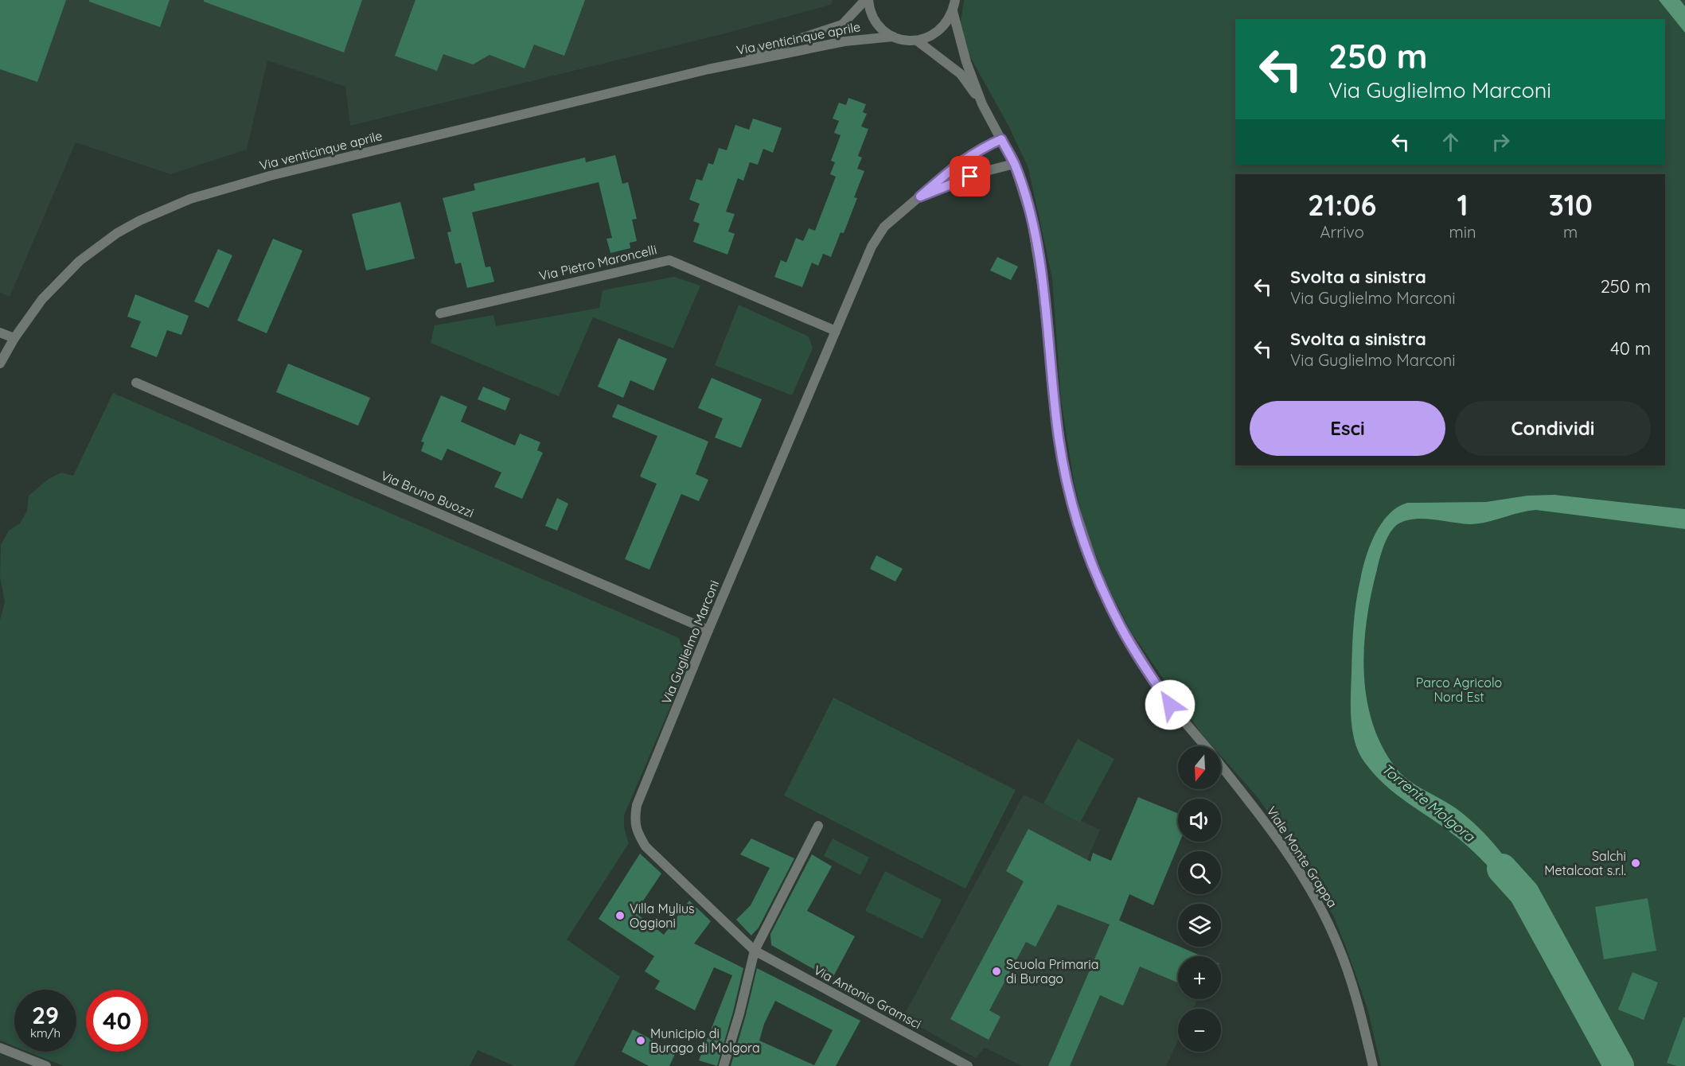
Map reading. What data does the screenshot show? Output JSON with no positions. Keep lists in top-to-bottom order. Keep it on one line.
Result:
{"streets":{"street":["Via venticinque aprile","Via Pietro Maroncelli","Via Bruno Buozzi","Via Guglielmo Marconi","Viale Monte Grappa","Via Antonio Gramsci"]},"crossings":[["Via venticinque aprile","Viale Monte Grappa"],["Via Pietro Maroncelli","Via Guglielmo Marconi"],["Via Bruno Buozzi","Via Guglielmo Marconi"],["Via Guglielmo Marconi","Viale Monte Grappa"],["Via Guglielmo Marconi","Via Antonio Gramsci"]],"water":["Torrente Molgora"],"parks":["Parco Agricolo Nord Est"],"places":["Salchi Metalcoat s.r.l.","Villa Mylius Oggioni","Scuola Primaria di Burago","Municipio di Burago di Molgora"],"north":"bottom","page":{"turn":["250 m","Via Guglielmo Marconi"],"eta":["21:06","Arrivo","1","min","310","m"],"list":[{"name":"Svolta a sinistra","note":"Via Guglielmo Marconi","value":"250 m"},{"name":"Svolta a sinistra","note":"Via Guglielmo Marconi","value":"40 m"}],"buttons":["Esci","Condividi"],"map_buttons":["+","−"],"speed":"29 km/h","limit":"40"}}
